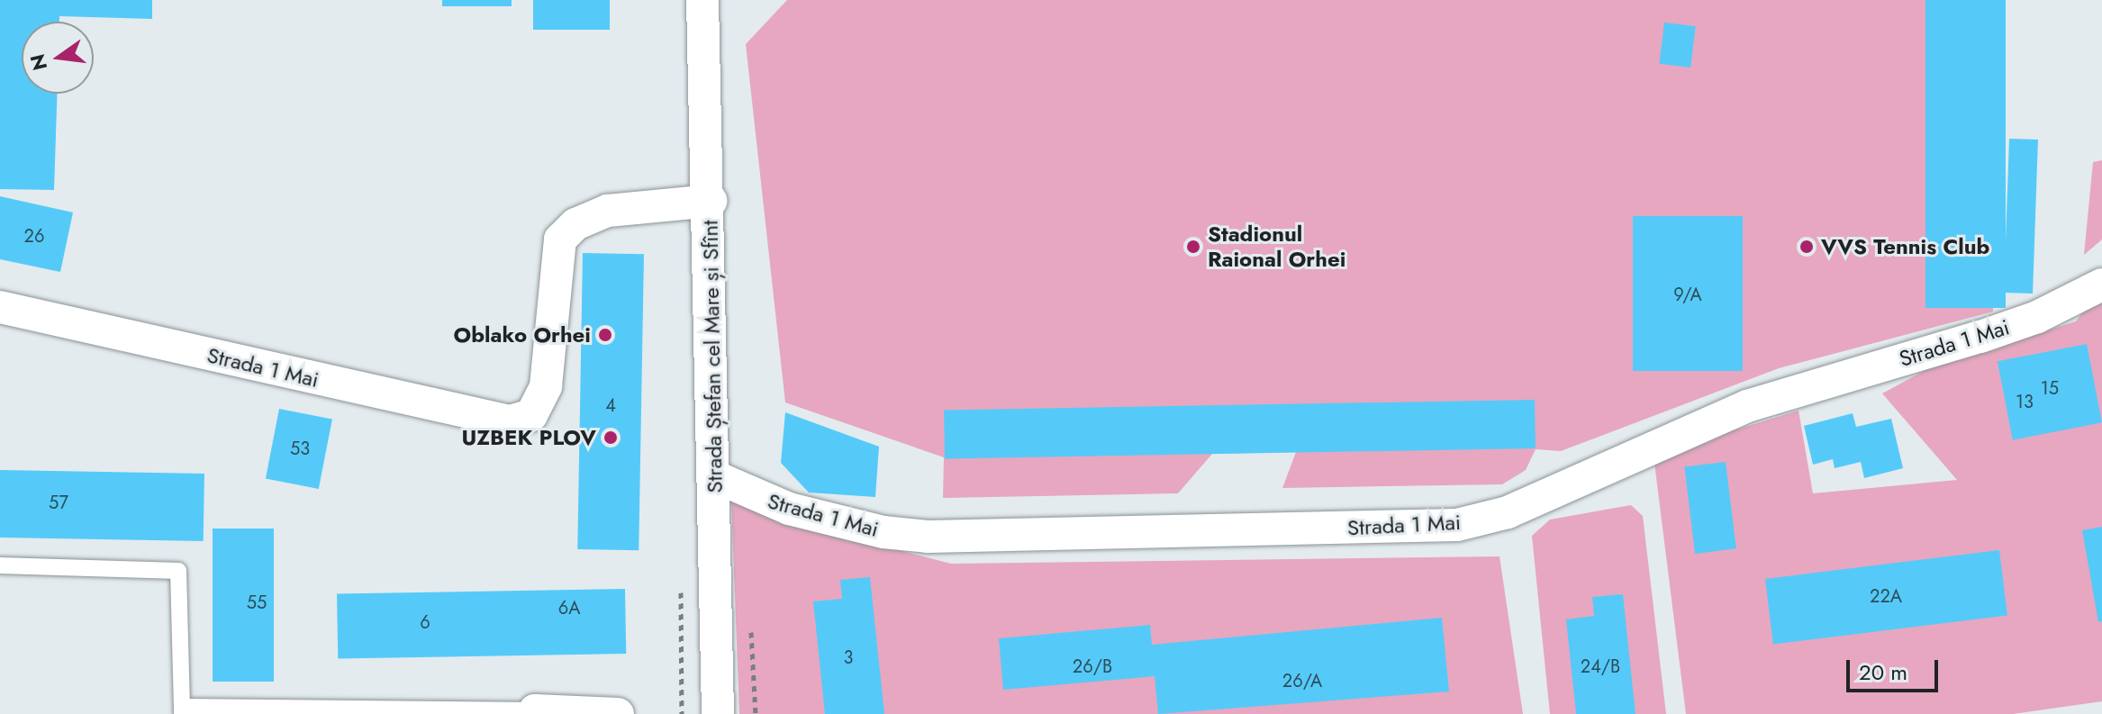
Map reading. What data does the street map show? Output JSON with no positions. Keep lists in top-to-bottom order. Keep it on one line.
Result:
{"streets":{"street":["Strada 1 Mai","Strada Ștefan cel Mare și Sfînt"]},"crossings":[["Strada 1 Mai","Strada Ștefan cel Mare și Sfînt"]],"places":["Stadionul Raional Orhei","VVS Tennis Club","Oblako Orhei","UZBEK PLOV"],"house_numbers":["26","9/A","15","13","4","53","57","22A","55","6A","6","3","26/B","24/B","26/A"],"scale_bar":"20 m","north":"left"}
